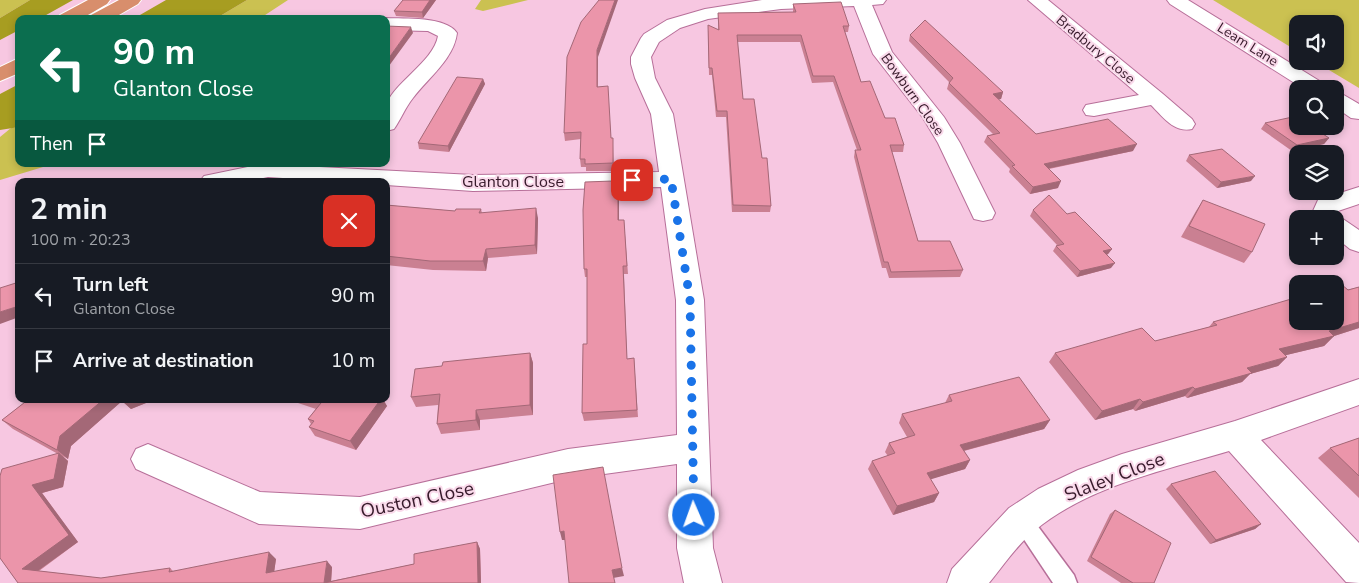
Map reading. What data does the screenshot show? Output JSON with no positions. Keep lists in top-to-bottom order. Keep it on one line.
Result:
{"streets":{"street":["Leam Lane","Bradbury Close","Bowburn Close","Glanton Close","Slaley Close","Ouston Close"]},"page":{"map_buttons":["+","−"],"turn":["90 m","Glanton Close"],"then":"Then","heading":["2 min","100 m · 20:23"],"list":[{"name":"Turn left","note":"Glanton Close","value":"90 m"},{"name":"Arrive at destination","value":"10 m"}]}}
